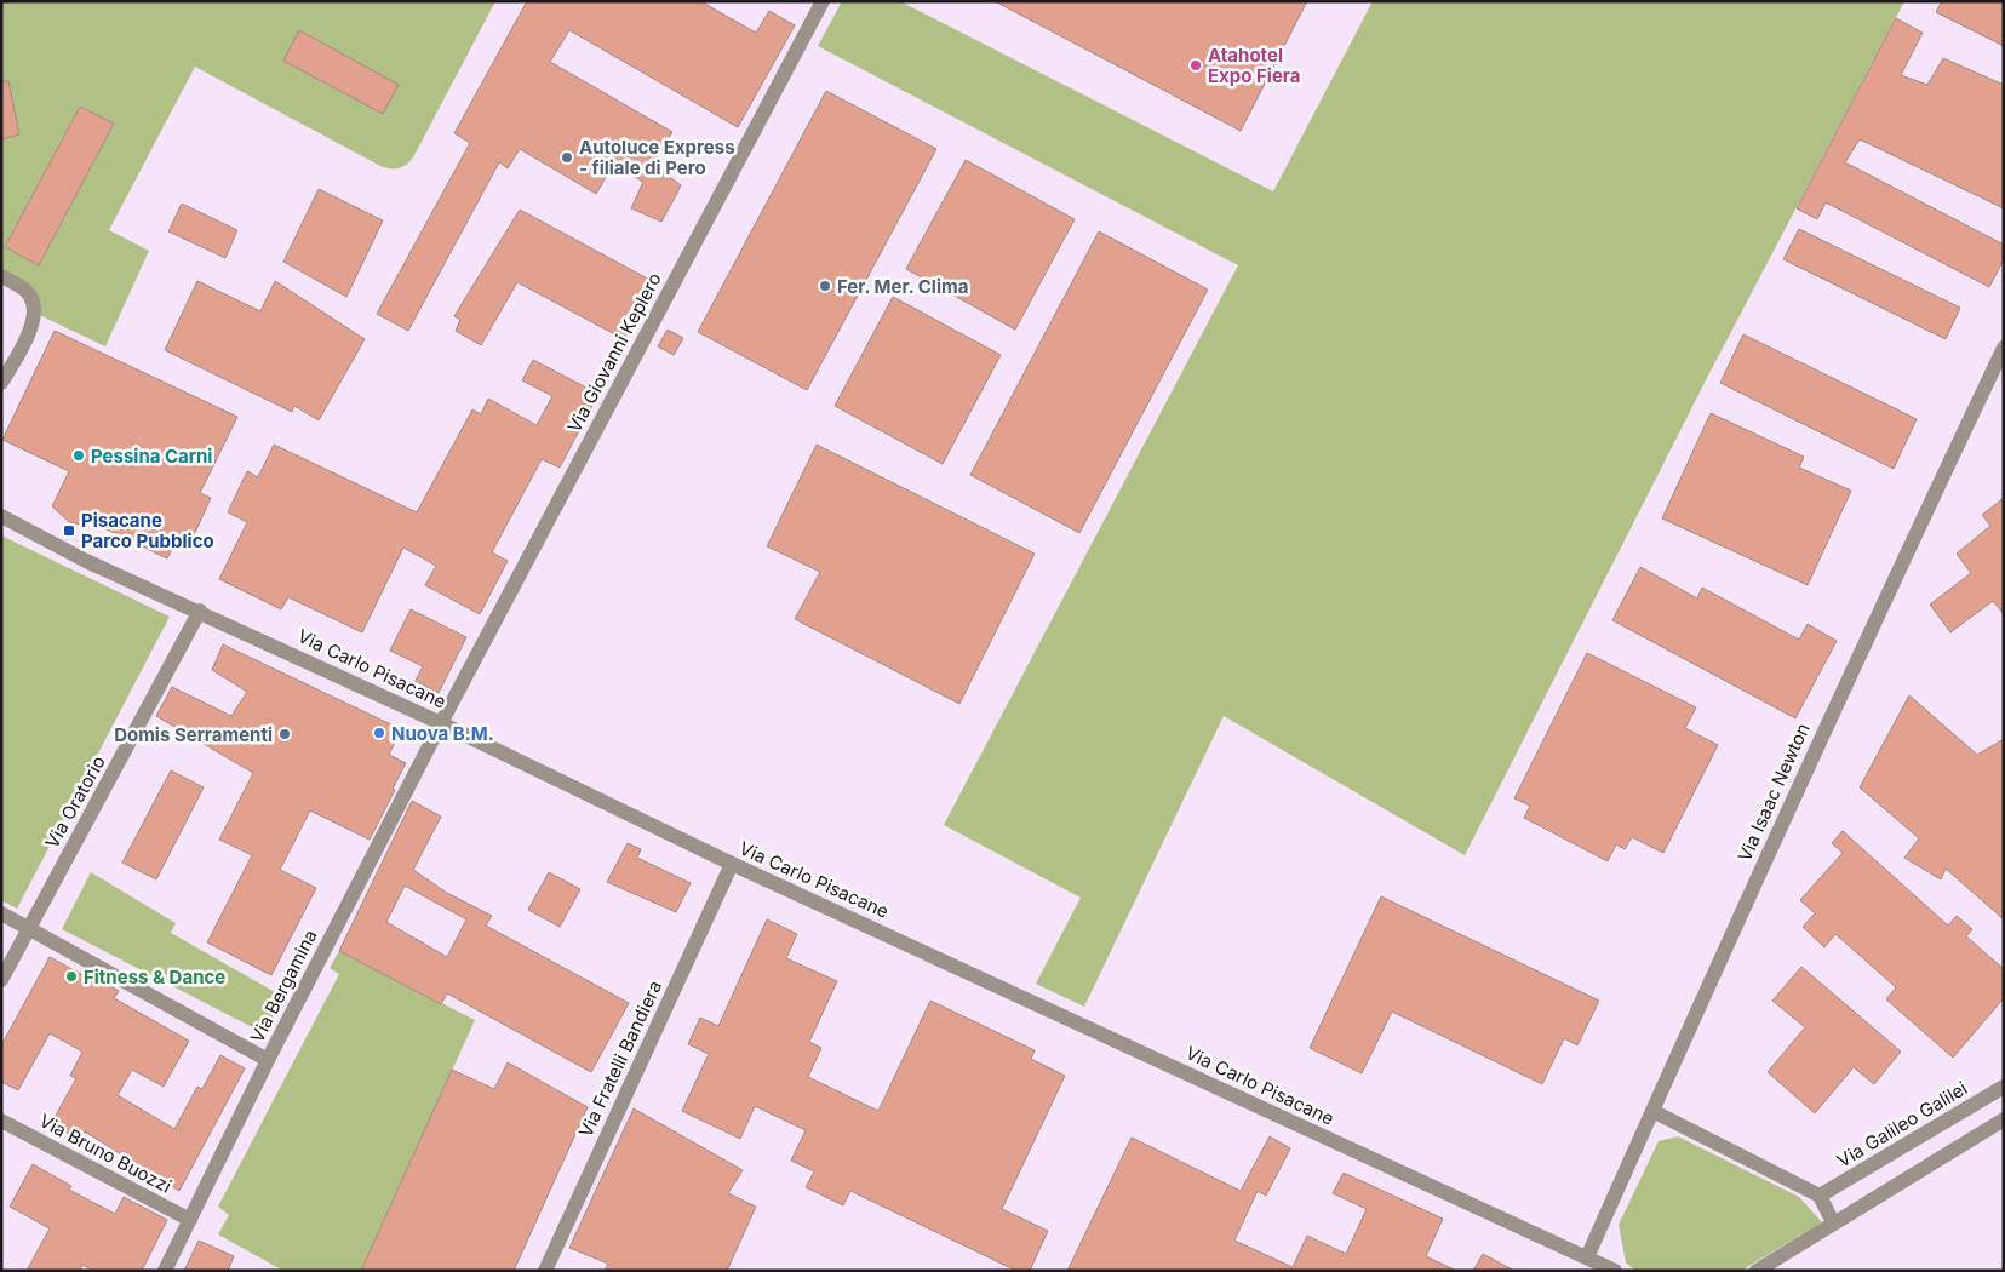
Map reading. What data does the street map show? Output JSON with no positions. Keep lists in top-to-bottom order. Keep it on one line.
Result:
{"streets":{"street":["Via Giovanni Keplero","Via Carlo Pisacane","Via Isaac Newton","Via Oratorio","Via Bergamina","Via Fratelli Bandiera","Via Galileo Galilei","Via Bruno Buozzi"]},"crossings":[["Via Giovanni Keplero","Via Carlo Pisacane"],["Via Giovanni Keplero","Via Bergamina"],["Via Carlo Pisacane","Via Isaac Newton"],["Via Carlo Pisacane","Via Oratorio"],["Via Carlo Pisacane","Via Bergamina"],["Via Carlo Pisacane","Via Fratelli Bandiera"],["Via Bergamina","Via Bruno Buozzi"]],"places":{"other":["Atahotel Expo Fiera","Autoluce Express - filiale di Pero","Fer. Mer. Clima","Pessina Carni","Nuova B.M.","Domis Serramenti","Fitness & Dance"],"transit":["Pisacane Parco Pubblico"]}}
